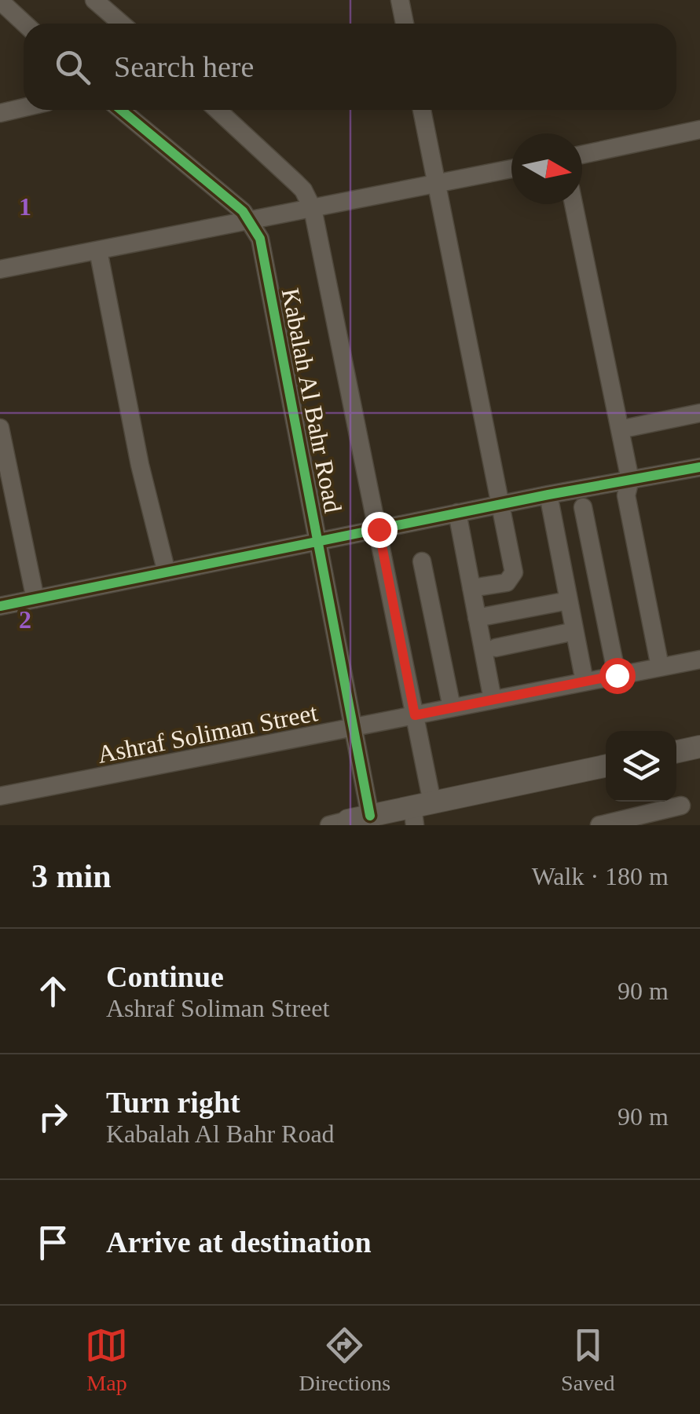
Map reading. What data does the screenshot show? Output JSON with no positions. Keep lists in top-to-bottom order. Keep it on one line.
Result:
{"streets":{"street":["Kabalah Al Bahr Road","Ashraf Soliman Street"]},"crossings":[["Kabalah Al Bahr Road","Ashraf Soliman Street"]],"north":"right","page":{"search":"Search here","heading":["3 min","Walk · 180 m"],"list":[["Continue","Ashraf Soliman Street","90 m"],["Turn right","Kabalah Al Bahr Road","90 m"],"Arrive at destination"],"nav":["Map","Directions","Saved"]},"grid":{"rows":["1","2"]}}
